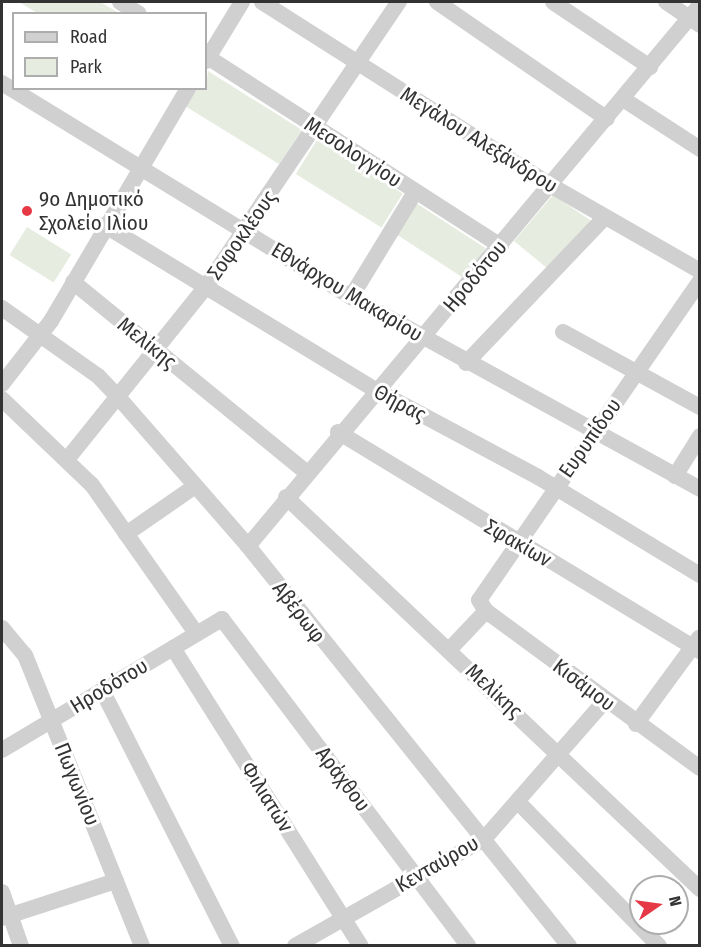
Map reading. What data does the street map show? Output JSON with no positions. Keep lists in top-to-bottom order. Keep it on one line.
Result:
{"streets":{"street":["Μεγάλου Αλεξάνδρου","Μεσολογγίου","Σοφοκλέους","Ηροδότου","Εθνάρχου Μακαρίου","Μελίκης","Θήρας","Ευρυπίδου","Σφακίων","Αβέρωφ","Κισάμου","Αράχθου","Πωγωνίου","Φιλιατών","Κενταύρου"]},"crossings":[["Μεγάλου Αλεξάνδρου","Σοφοκλέους"],["Μεγάλου Αλεξάνδρου","Ηροδότου"],["Μεσολογγίου","Σοφοκλέους"],["Μεσολογγίου","Ηροδότου"],["Σοφοκλέους","Εθνάρχου Μακαρίου"],["Σοφοκλέους","Μελίκης"],["Σοφοκλέους","Θήρας"],["Σοφοκλέους","Αβέρωφ"],["Ηροδότου","Εθνάρχου Μακαρίου"],["Ηροδότου","Μελίκης"],["Ηροδότου","Θήρας"],["Ηροδότου","Σφακίων"],["Ηροδότου","Αβέρωφ"],["Ηροδότου","Αράχθου"],["Ηροδότου","Πωγωνίου"],["Ηροδότου","Φιλιατών"],["Εθνάρχου Μακαρίου","Ευρυπίδου"],["Μελίκης","Κενταύρου"],["Θήρας","Ευρυπίδου"],["Ευρυπίδου","Σφακίων"],["Ευρυπίδου","Κισάμου"],["Αβέρωφ","Κενταύρου"],["Κισάμου","Κενταύρου"],["Αράχθου","Κενταύρου"],["Φιλιατών","Κενταύρου"]],"places":["9ο Δημοτικό Σχολείο Ιλίου"],"legend":["Road","Park"],"north":"right"}
